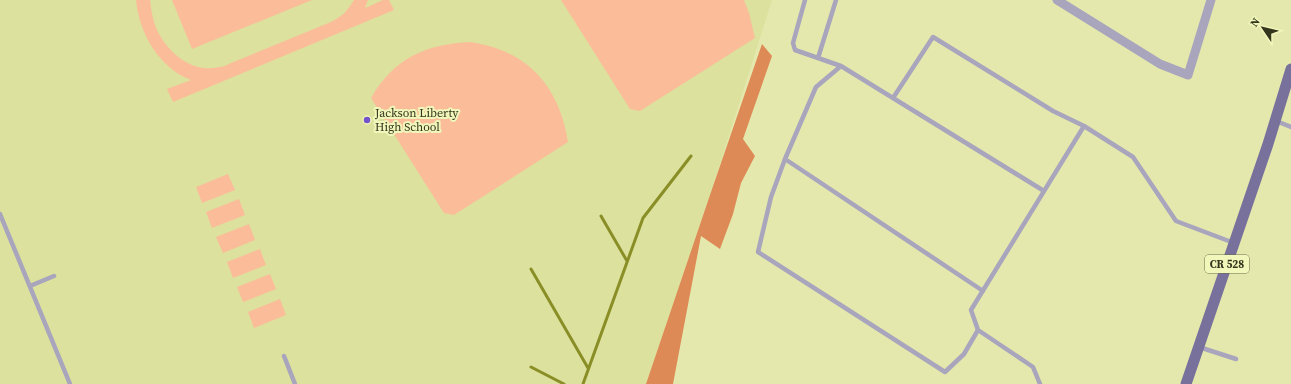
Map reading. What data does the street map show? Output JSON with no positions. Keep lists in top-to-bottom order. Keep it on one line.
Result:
{"streets":{"main road":["CR 528"]},"places":["Jackson Liberty High School"],"north":"top left"}
